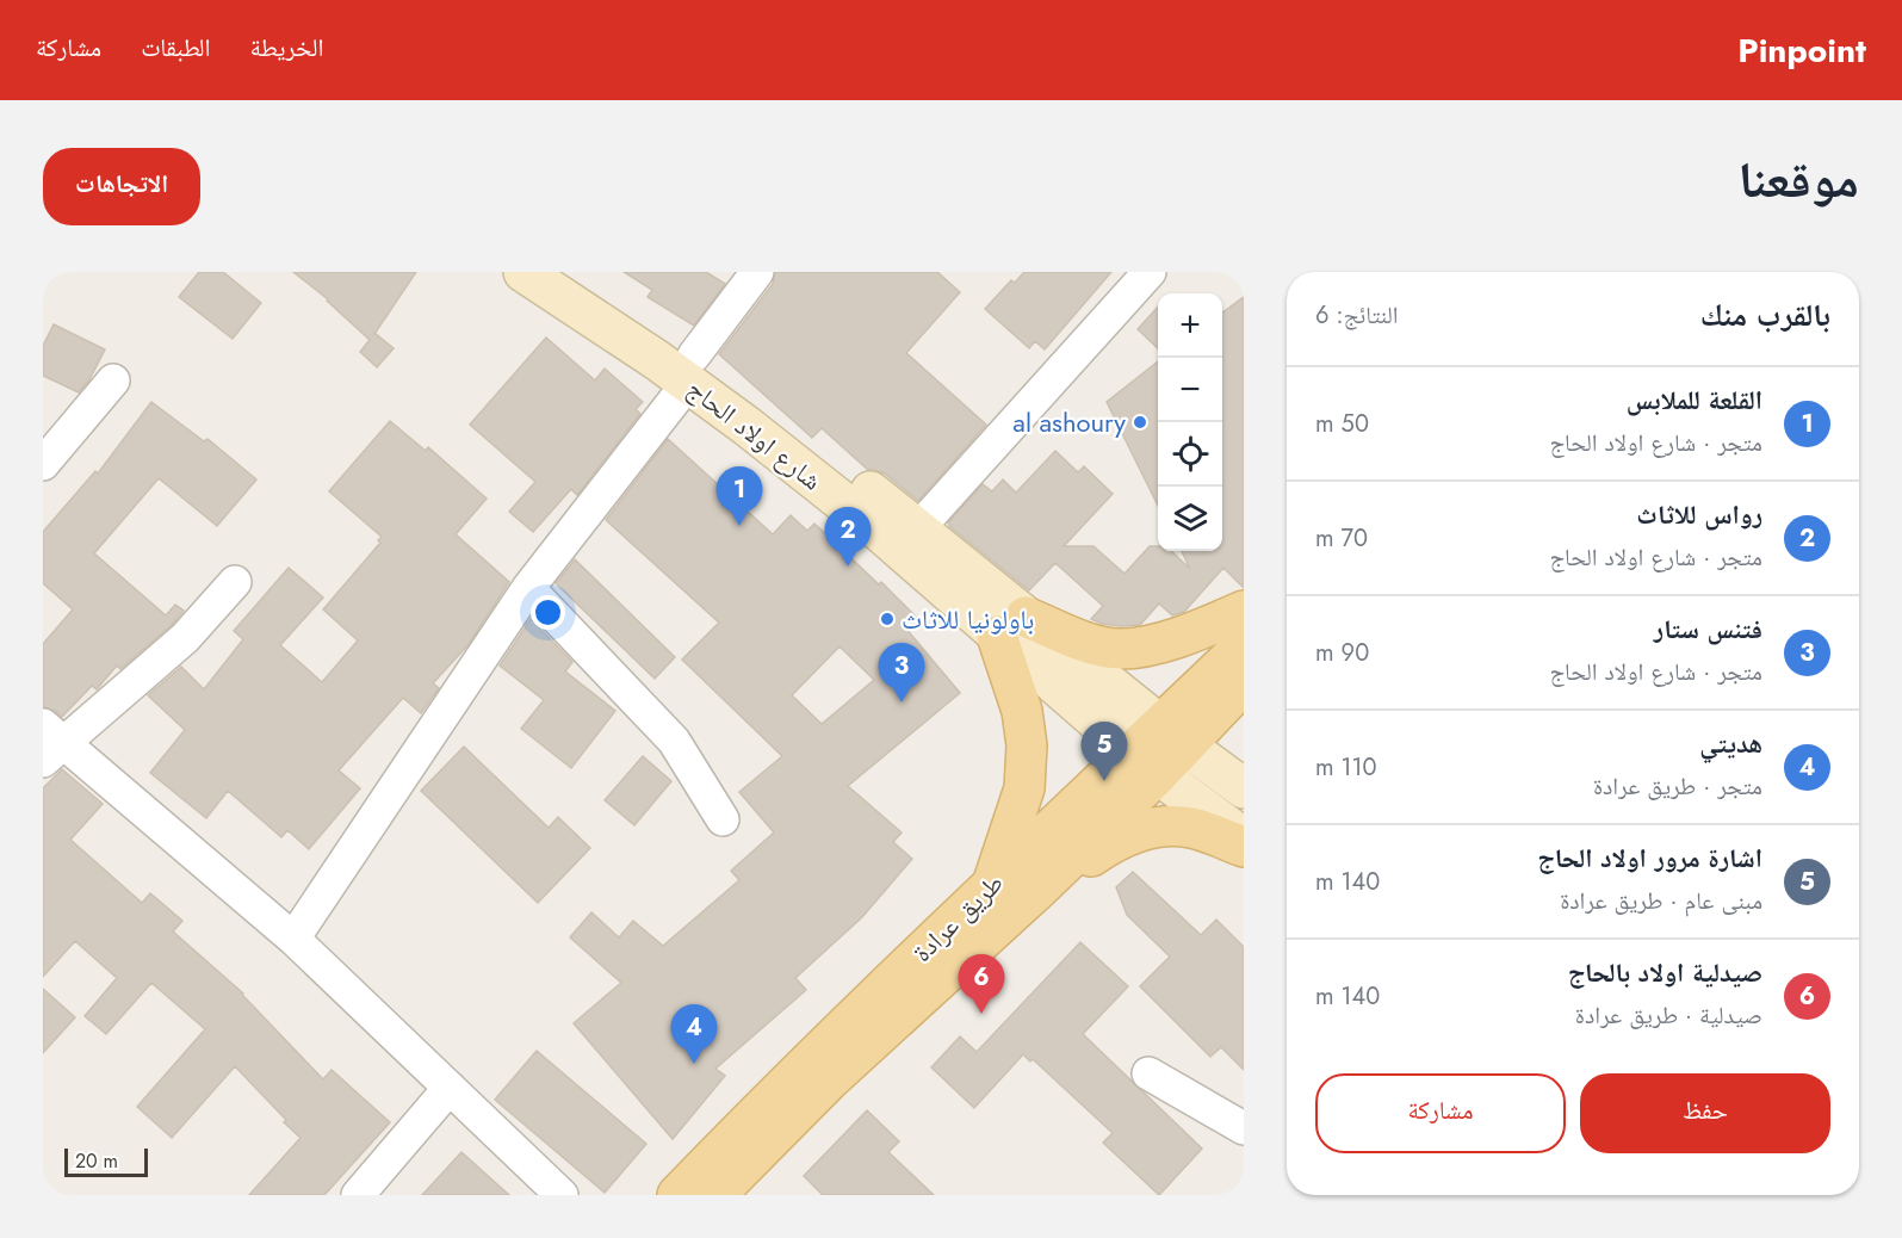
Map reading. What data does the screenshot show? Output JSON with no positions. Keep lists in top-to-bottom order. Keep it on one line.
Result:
{"streets":{"main road":["شارع اولاد الحاج","طريق عرادة"]},"crossings":[["شارع اولاد الحاج","طريق عرادة"]],"places":["al ashoury","باولونيا للاثاث"],"scale_bar":"20 m","page":{"header":"Pinpoint","nav":["الخريطة","الطبقات","مشاركة"],"title":"موقعنا","buttons":["الاتجاهات",["حفظ","مشاركة"]],"heading":["بالقرب منك","النتائج: 6"],"map_buttons":["+","−"],"list":[{"mark":"1","name":"القلعة للملابس","note":"متجر · شارع اولاد الحاج","value":"50 m"},{"mark":"2","name":"رواس للاثاث","note":"متجر · شارع اولاد الحاج","value":"70 m"},{"mark":"3","name":"فتنس ستار","note":"متجر · شارع اولاد الحاج","value":"90 m"},{"mark":"4","name":"هديتي","note":"متجر · طريق عرادة","value":"110 m"},{"mark":"5","name":"اشارة مرور اولاد الحاج","note":"مبنى عام · طريق عرادة","value":"140 m"},{"mark":"6","name":"صيدلية اولاد بالحاج","note":"صيدلية · طريق عرادة","value":"140 m"}],"pins":["1","2","3","5","6","4"],"scale":"20 m"}}
